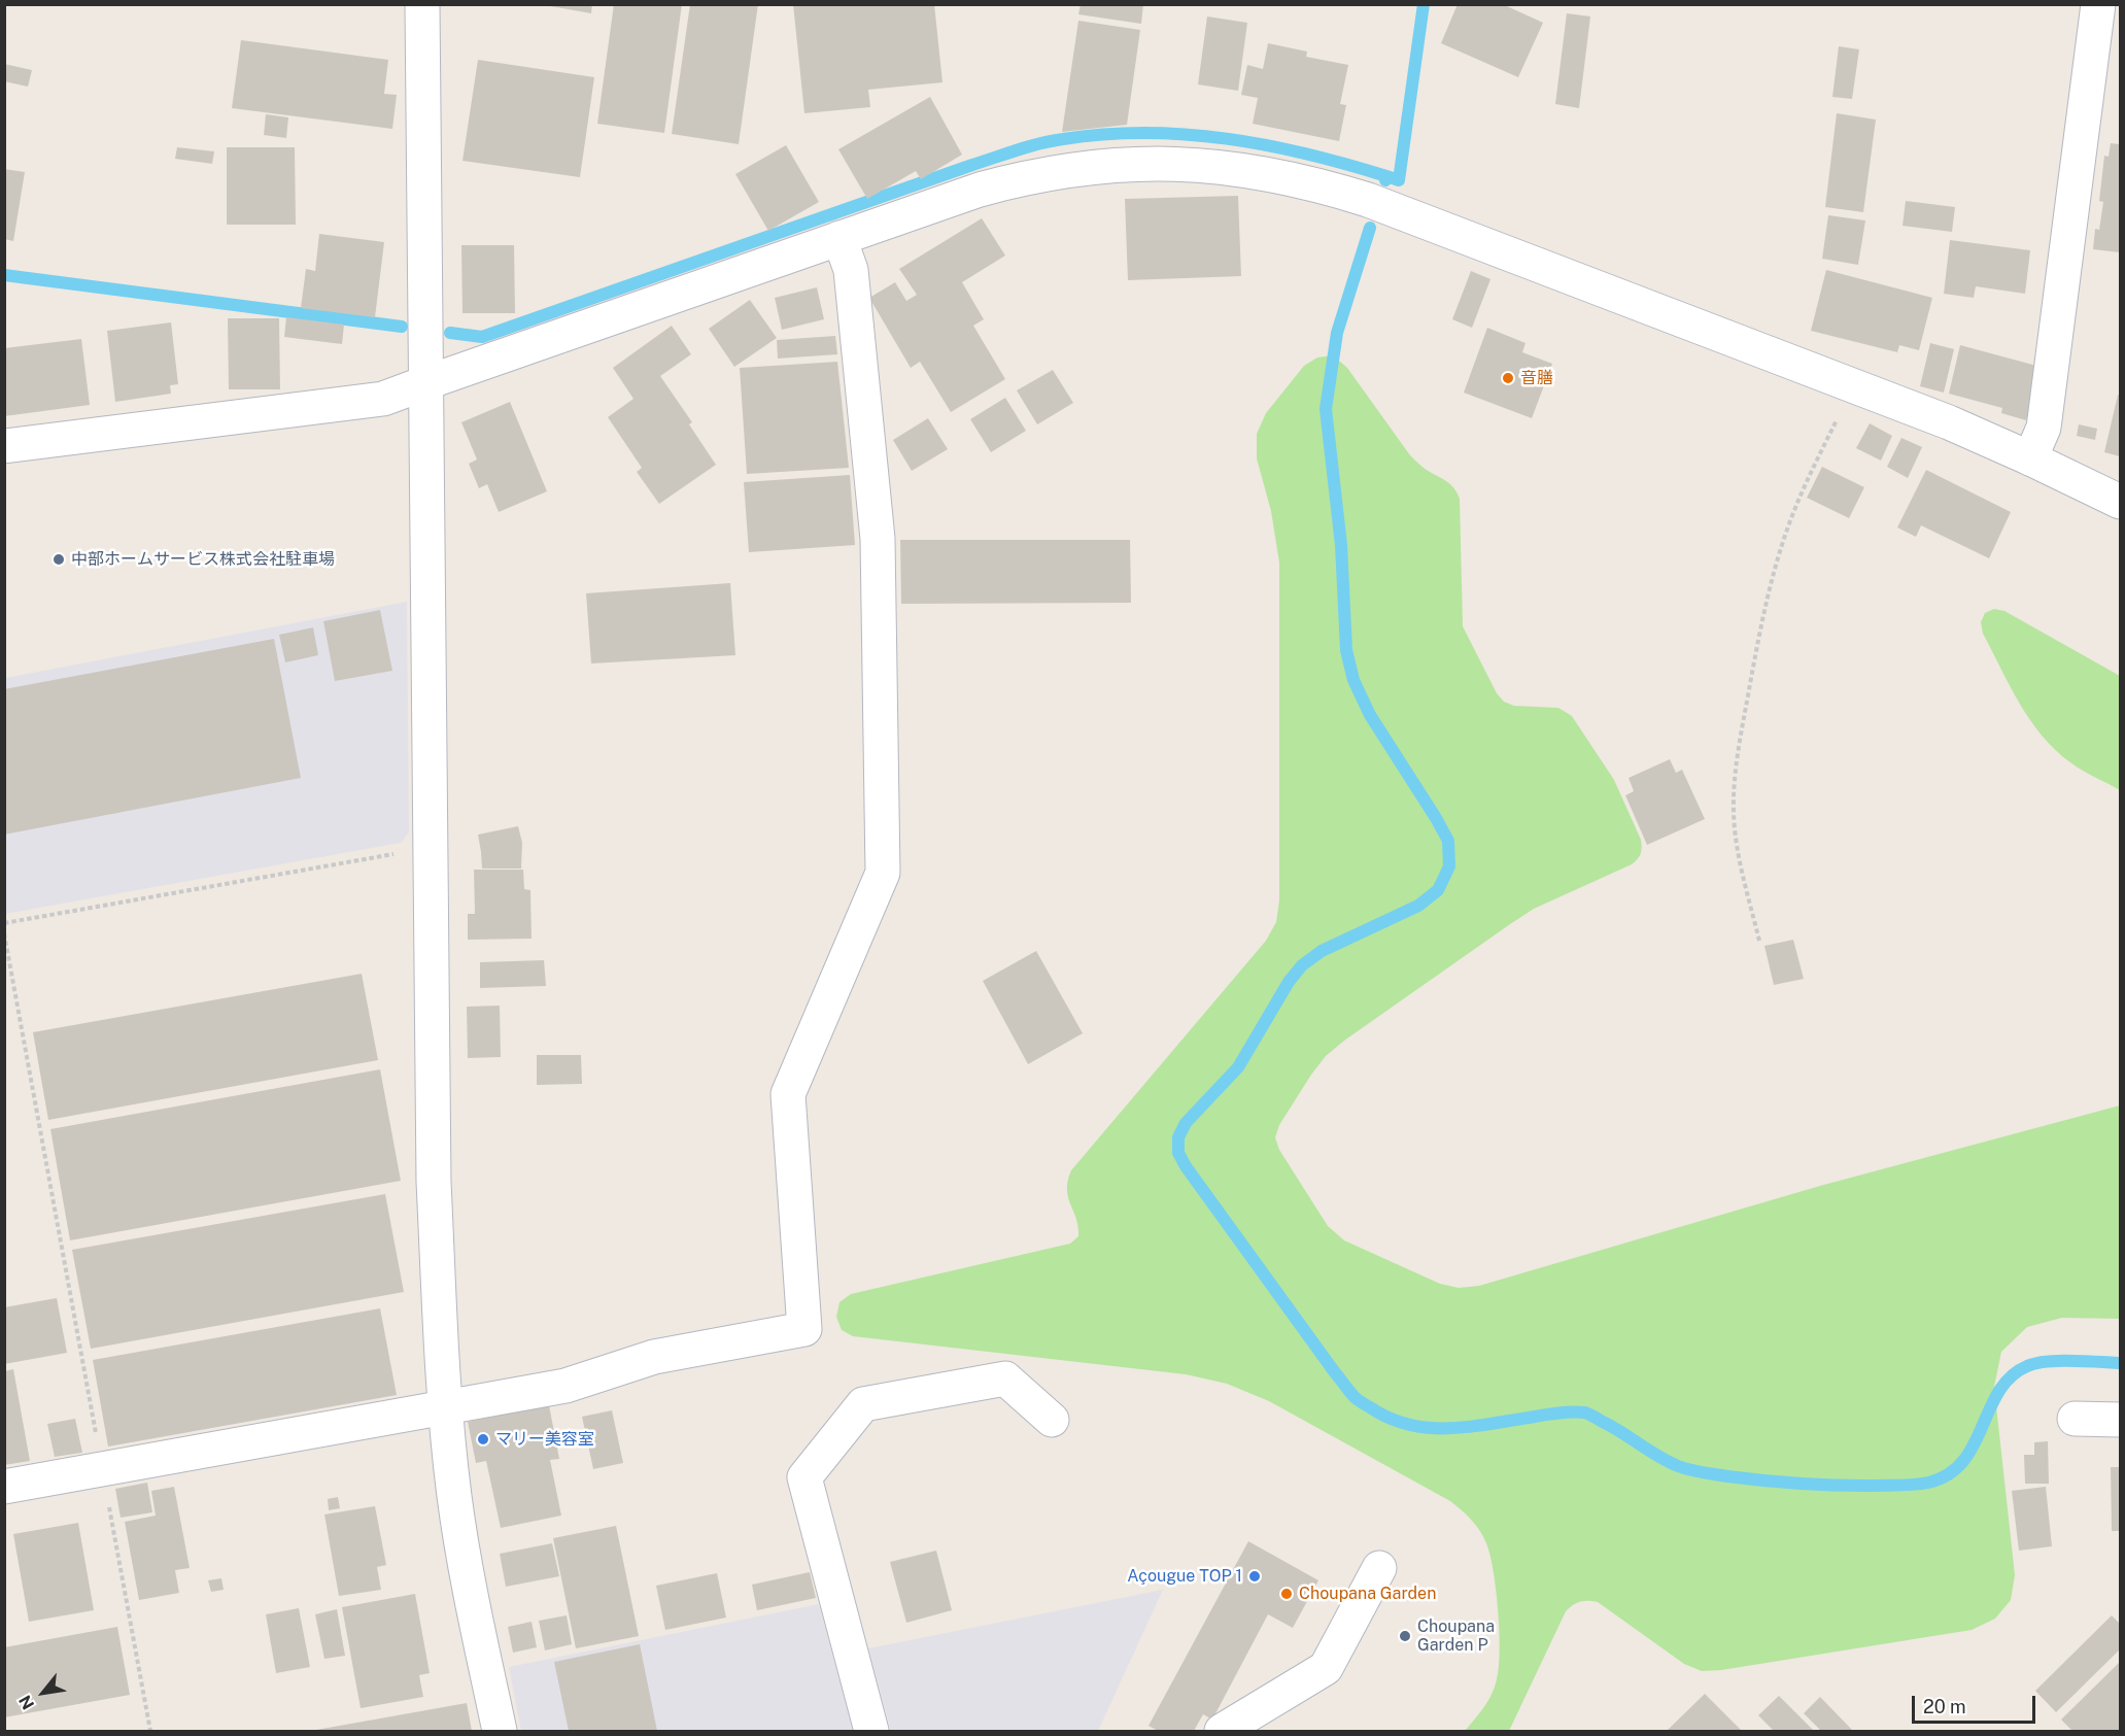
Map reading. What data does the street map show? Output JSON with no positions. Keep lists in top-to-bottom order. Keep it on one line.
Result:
{"places":["音膳","中部ホームサービス株式会社駐車場","マリー美容室","Açougue TOP 1","Choupana Garden","Choupana Garden P"],"scale_bar":"20 m","north":"bottom left"}
